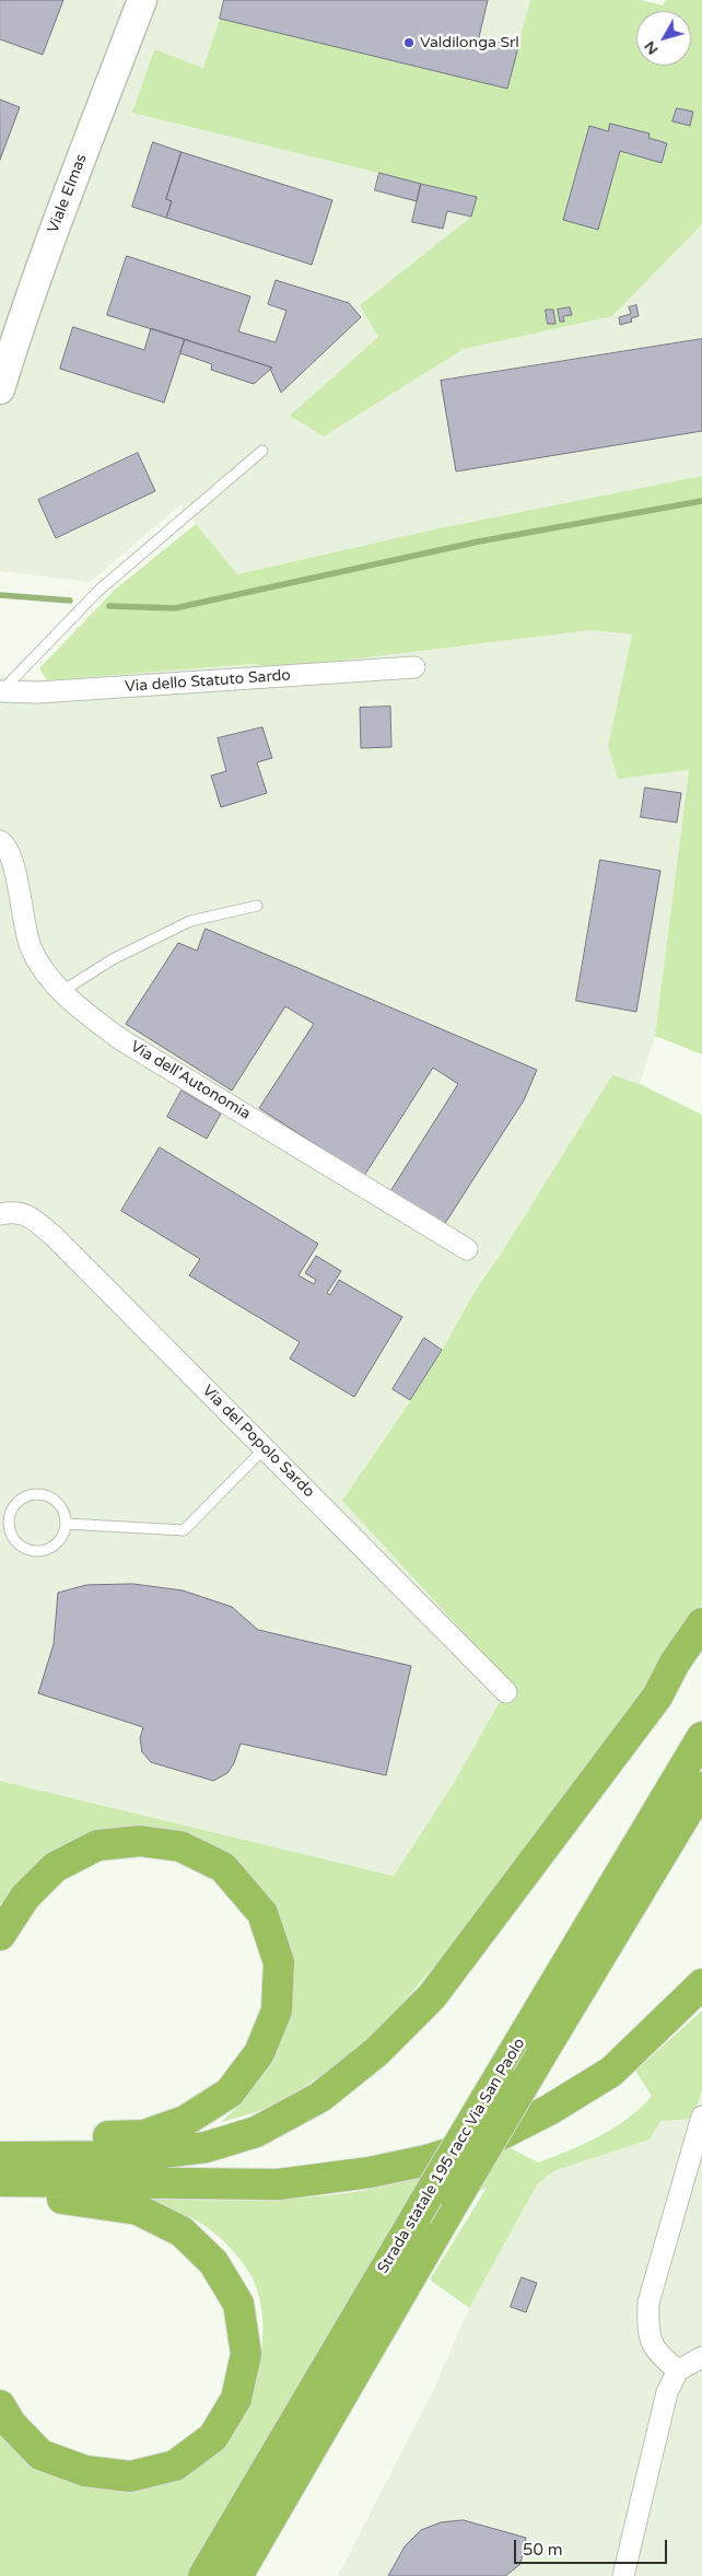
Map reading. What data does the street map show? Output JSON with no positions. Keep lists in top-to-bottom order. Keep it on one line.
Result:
{"streets":{"highway":["Strada statale 195 racc Via San Paolo"],"main road":["Viale Elmas"],"street":["Via dello Statuto Sardo","Via dell'Autonomia","Via del Popolo Sardo"]},"places":["Valdilonga Srl"],"scale_bar":"50 m","north":"bottom left"}
